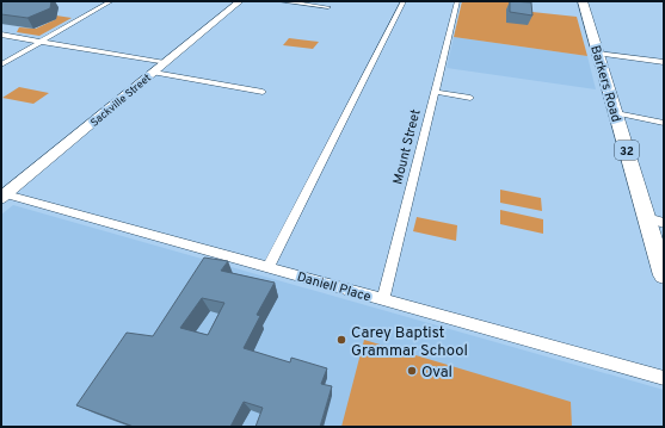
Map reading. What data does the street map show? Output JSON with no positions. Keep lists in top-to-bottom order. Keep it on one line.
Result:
{"streets":{"main road":["Barkers Road","32"],"street":["Sackville Street","Mount Street","Daniell Place"]},"crossings":[["Sackville Street","Daniell Place"],["Mount Street","Daniell Place"]],"places":["Carey Baptist Grammar School","Oval"]}
